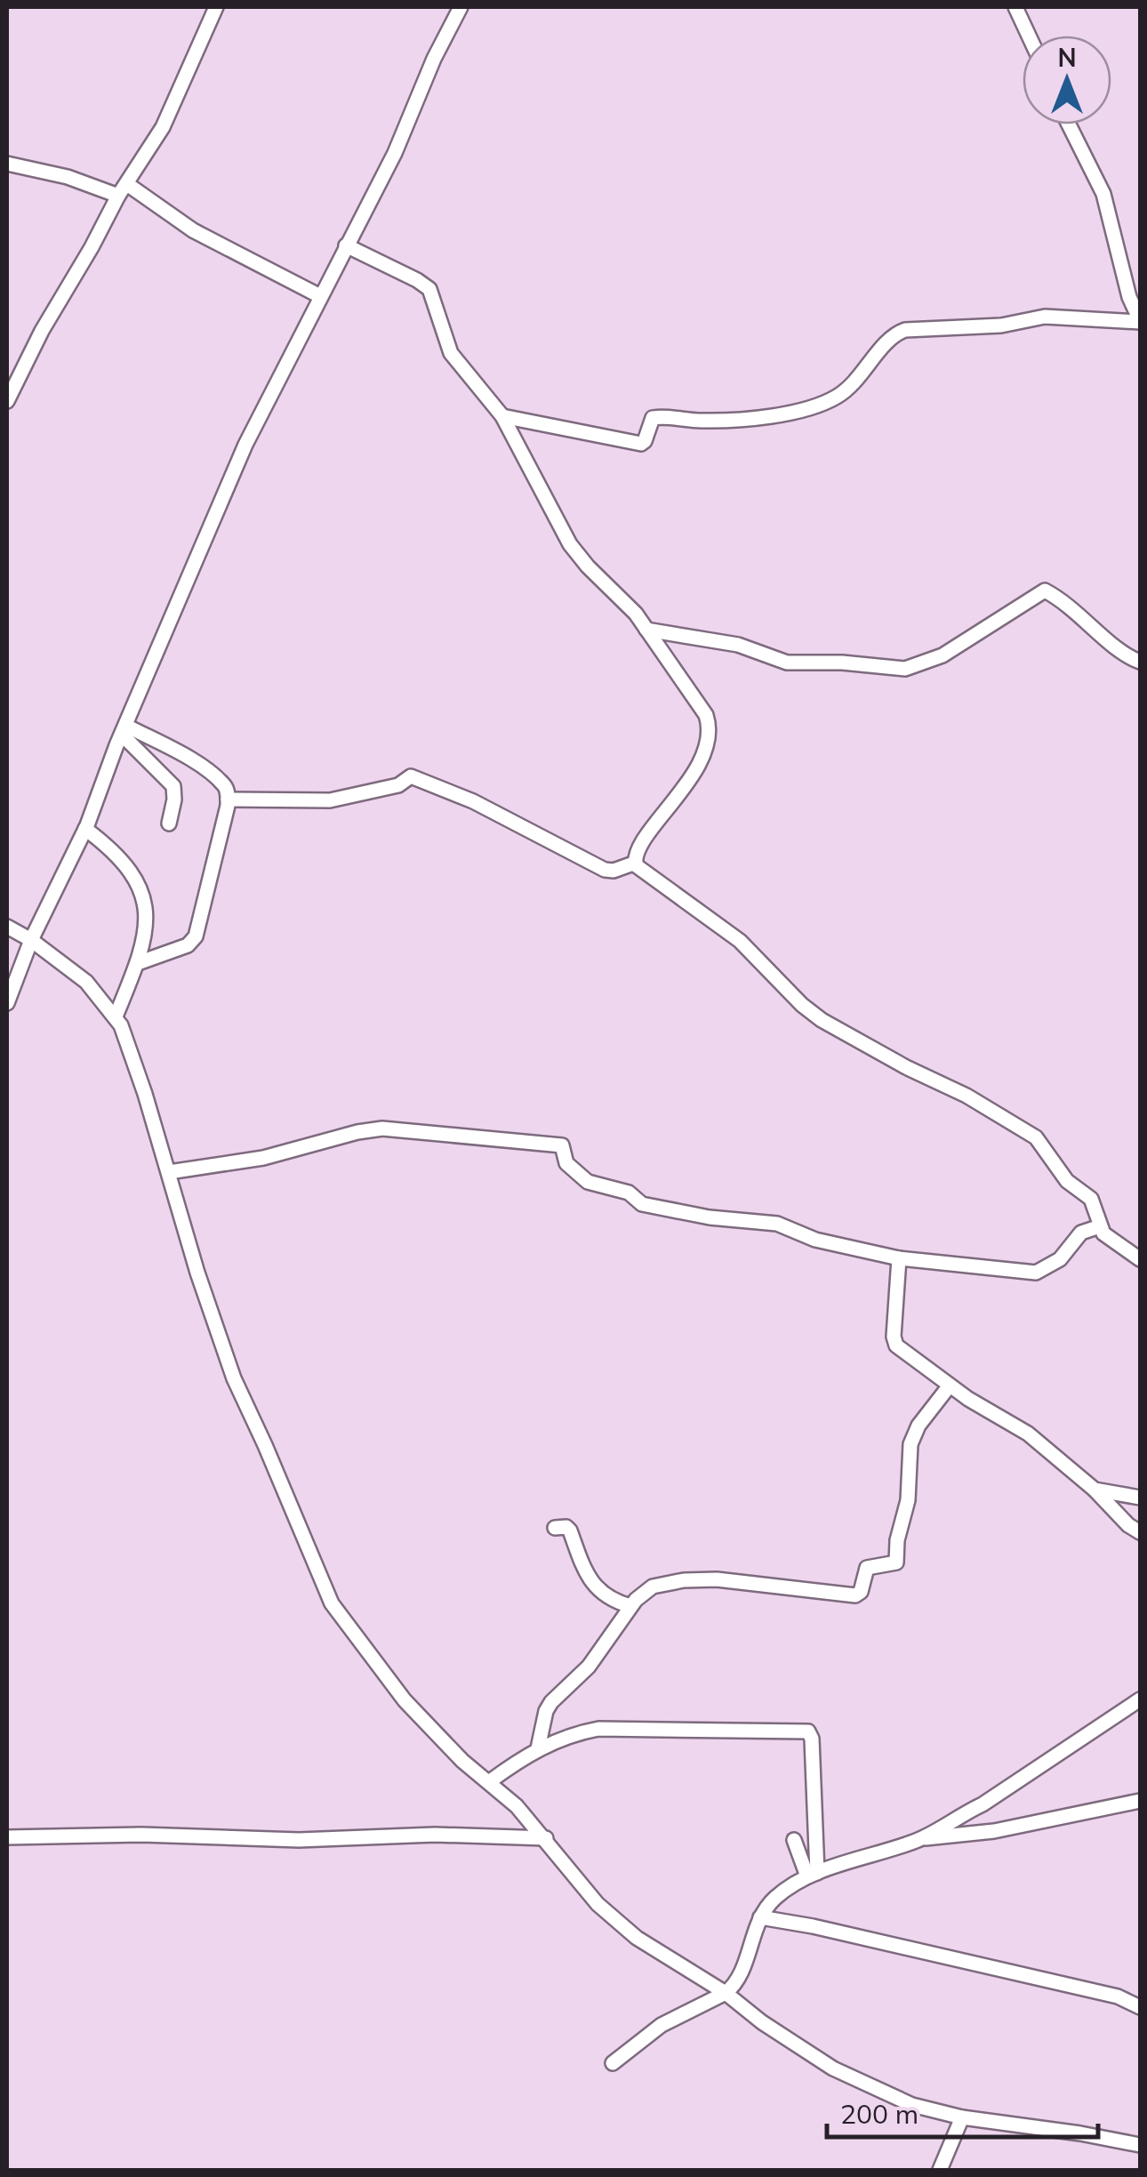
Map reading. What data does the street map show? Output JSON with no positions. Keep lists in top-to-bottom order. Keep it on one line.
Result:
{"scale_bar":"200 m","north":"top"}
